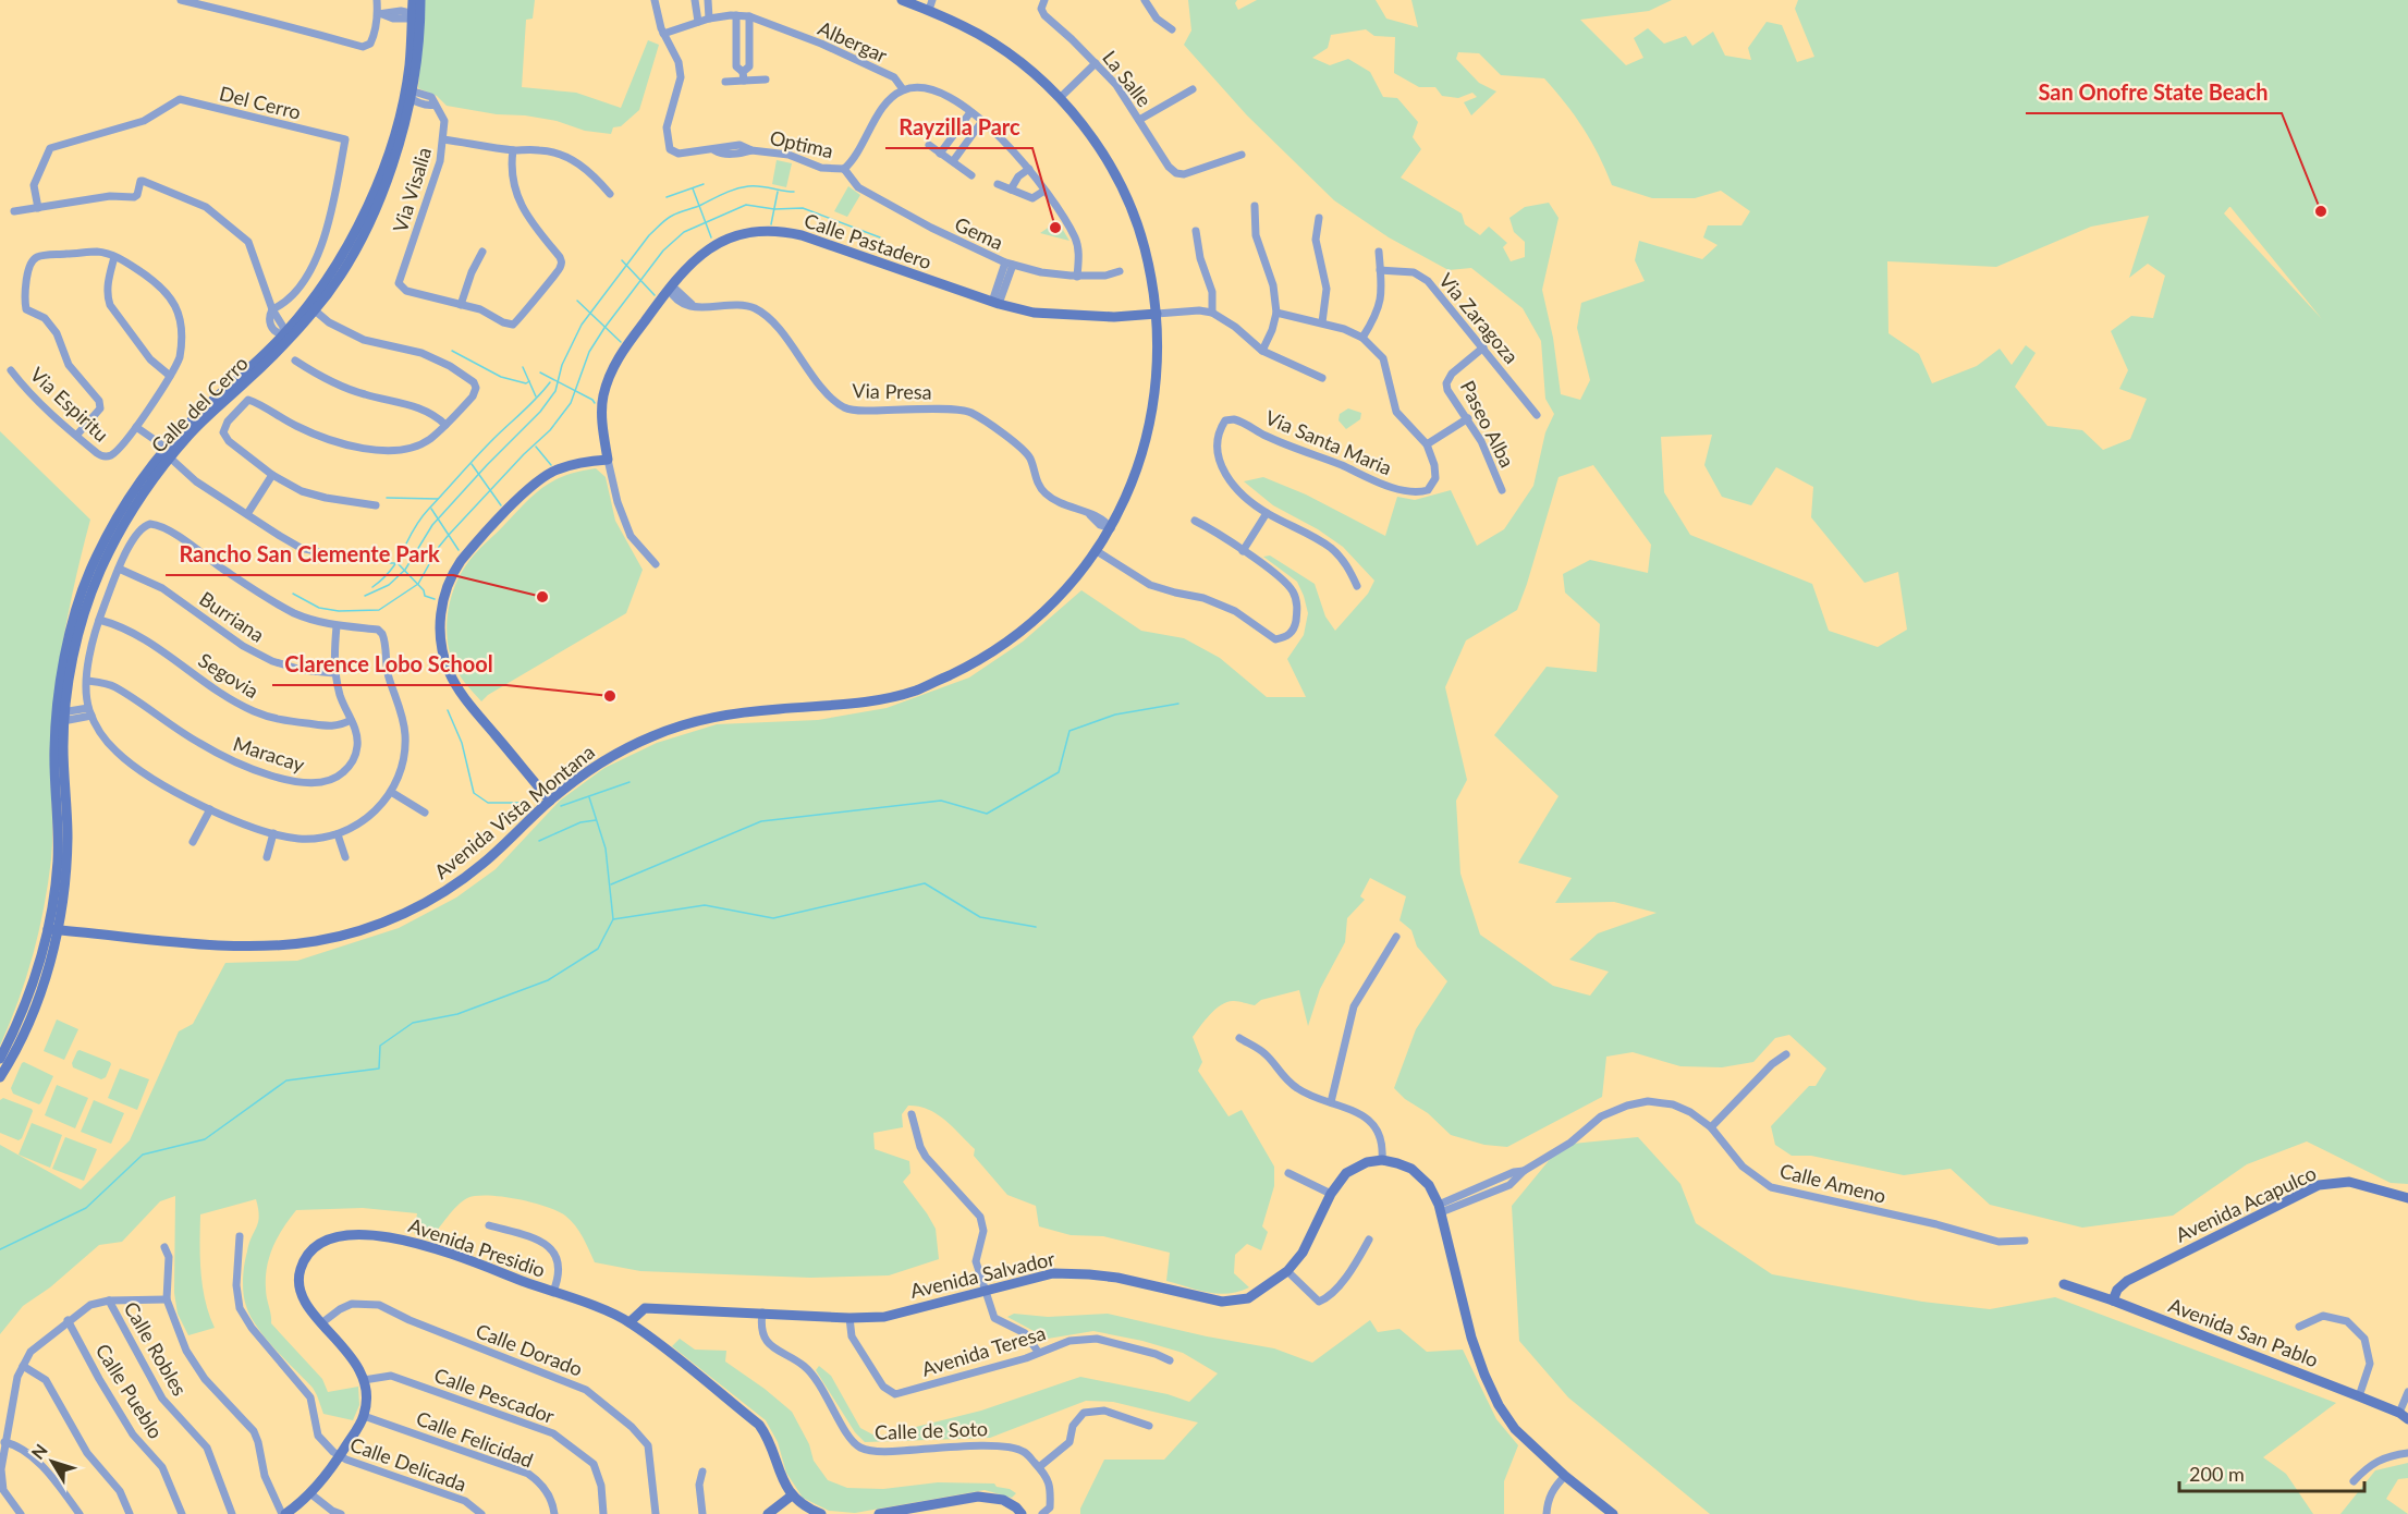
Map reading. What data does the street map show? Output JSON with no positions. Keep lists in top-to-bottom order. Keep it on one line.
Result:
{"streets":{"street":["Albergar","La Salle","Del Cerro","Optima","Via Visalia","Gema","Calle Pastadero","Via Zaragoza","Via Presa","Via Espiritu","Calle del Cerro","Paseo Alba","Via Santa Maria","Burriana","Segovia","Maracay","Avenida Vista Montana","Calle Ameno","Avenida Acapulco","Avenida Presidio","Avenida Salvador","Avenida San Pablo","Calle Robles","Calle Dorado","Avenida Teresa","Calle Pueblo","Calle Pescador","Calle de Soto","Calle Felicidad","Calle Delicada"]},"crossings":[["Albergar","Optima"],["Optima","Gema"],["Via Visalia","Calle del Cerro"],["Calle Pastadero","Via Presa"],["Calle Pastadero","Avenida Vista Montana"],["Via Zaragoza","Paseo Alba"],["Via Presa","Avenida Vista Montana"],["Calle del Cerro","Avenida Vista Montana"],["Burriana","Maracay"],["Segovia","Maracay"],["Avenida Acapulco","Avenida San Pablo"],["Avenida Presidio","Avenida Salvador"],["Avenida Presidio","Calle Dorado"],["Avenida Presidio","Calle Pescador"],["Avenida Salvador","Avenida Teresa"],["Avenida Salvador","Calle de Soto"]],"places":["San Onofre State Beach","Rayzilla Parc","Rancho San Clemente Park","Clarence Lobo School"],"scale_bar":"200 m","north":"top left"}
